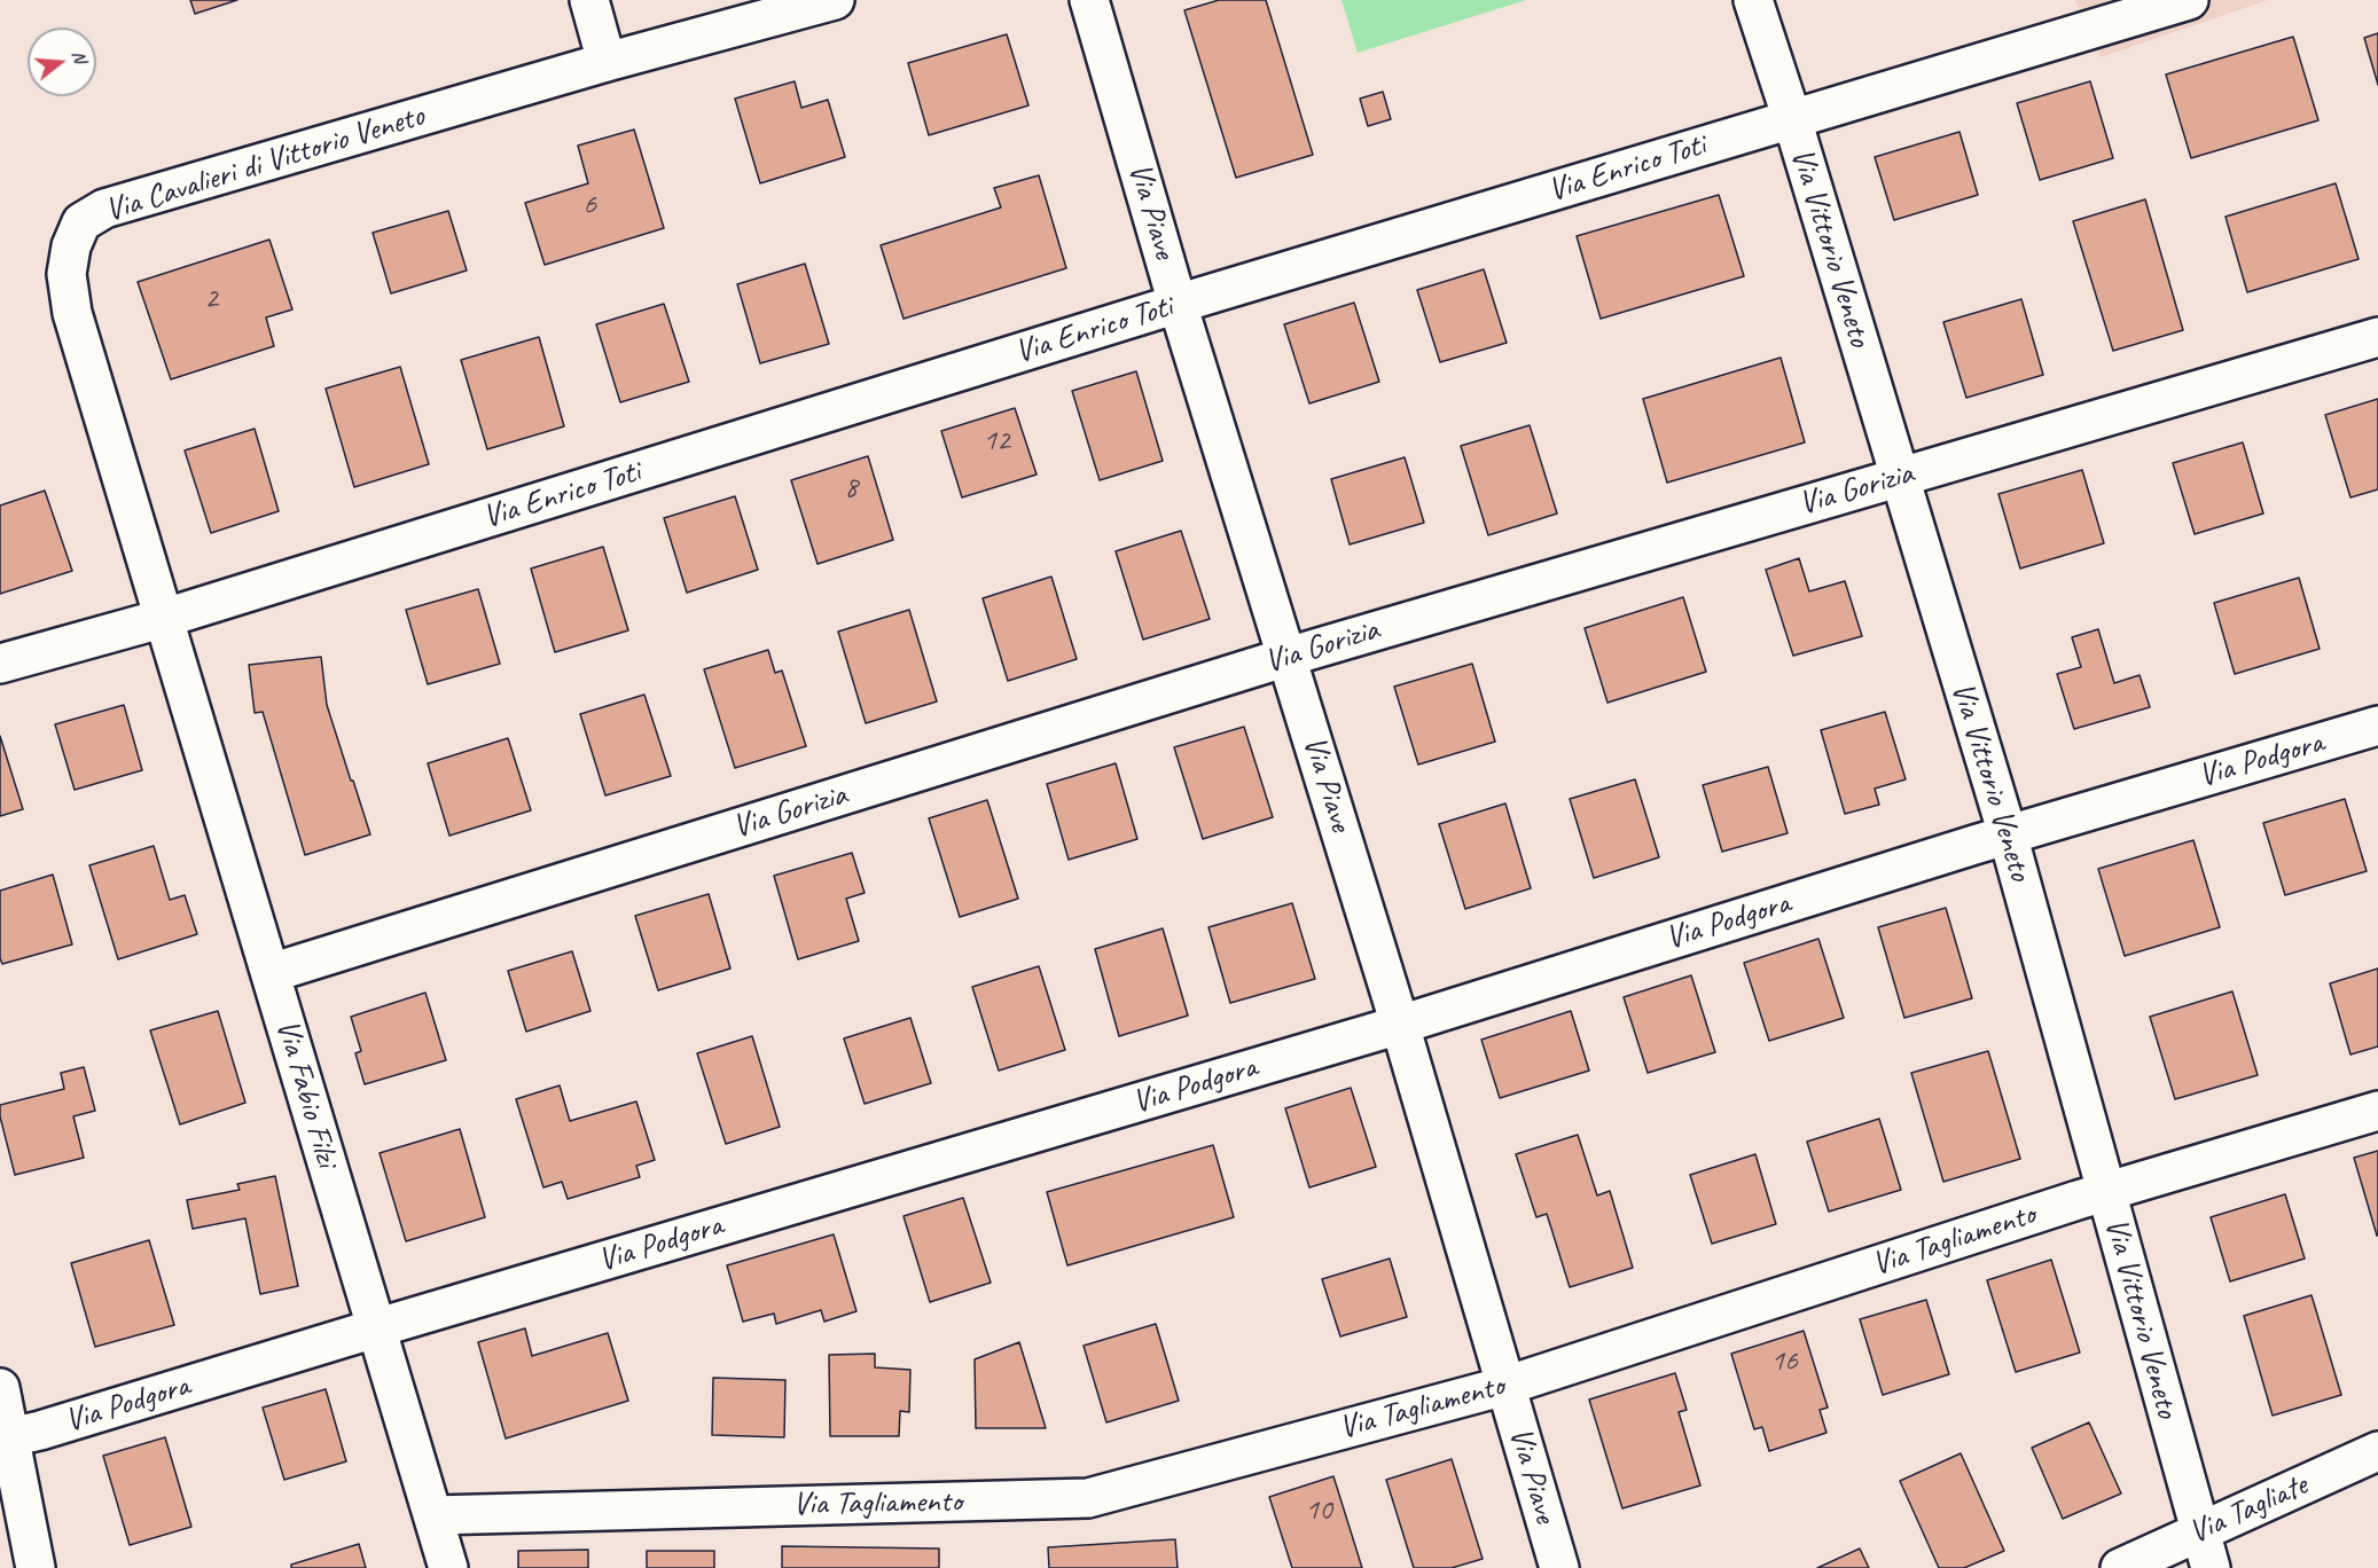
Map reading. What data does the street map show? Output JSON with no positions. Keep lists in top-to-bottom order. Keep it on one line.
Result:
{"streets":{"street":["Via Cavalieri di Vittorio Veneto","Via Enrico Toti","Via Piave","Via Vittorio Veneto","Via Gorizia","Via Podgora","Via Fabio Filzi","Via Tagliamento","Via Tagliate"]},"crossings":[["Via Cavalieri di Vittorio Veneto","Via Enrico Toti"],["Via Cavalieri di Vittorio Veneto","Via Fabio Filzi"],["Via Enrico Toti","Via Piave"],["Via Enrico Toti","Via Vittorio Veneto"],["Via Enrico Toti","Via Fabio Filzi"],["Via Piave","Via Gorizia"],["Via Piave","Via Podgora"],["Via Piave","Via Tagliamento"],["Via Vittorio Veneto","Via Gorizia"],["Via Vittorio Veneto","Via Podgora"],["Via Vittorio Veneto","Via Tagliamento"],["Via Vittorio Veneto","Via Tagliate"],["Via Gorizia","Via Fabio Filzi"],["Via Podgora","Via Fabio Filzi"],["Via Fabio Filzi","Via Tagliamento"]],"house_numbers":["6","2","12","8","16","10"],"north":"right"}
